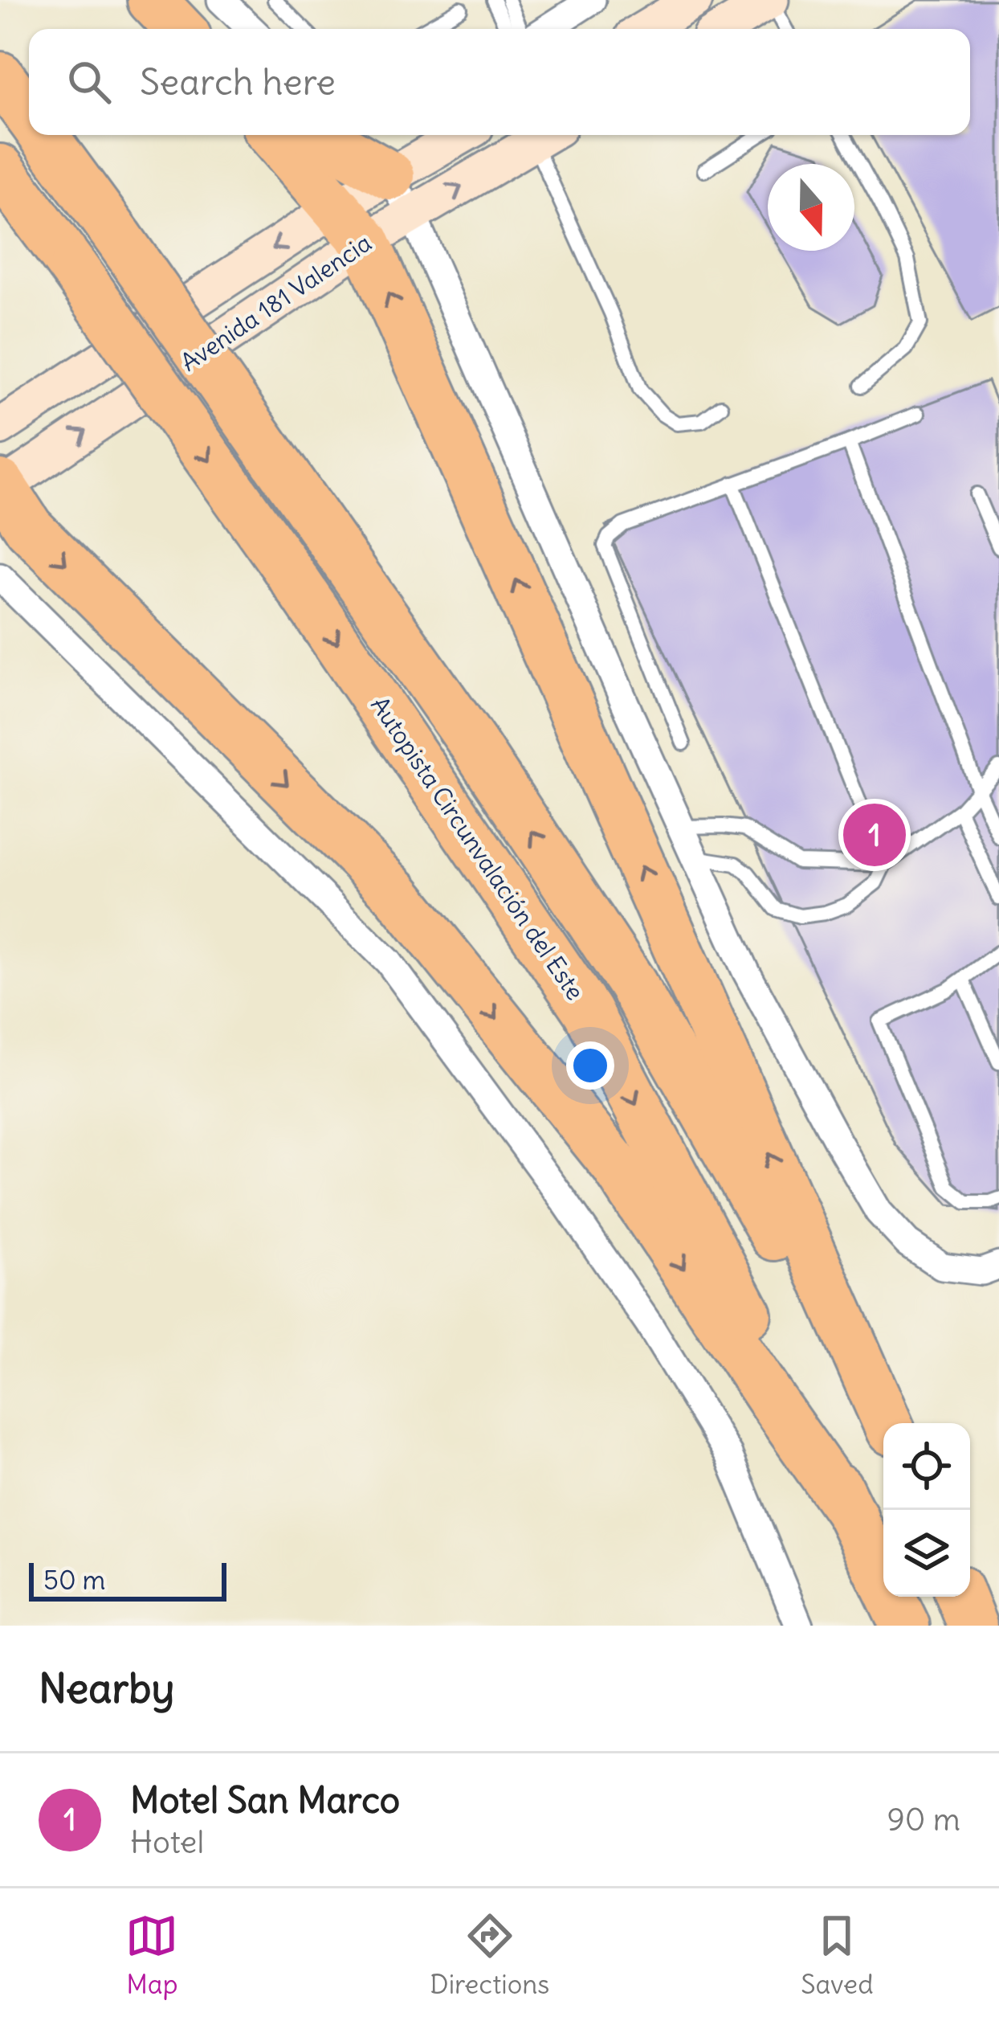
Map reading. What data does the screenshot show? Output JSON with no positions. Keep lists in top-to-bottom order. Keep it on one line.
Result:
{"streets":{"highway":["Autopista Circunvalación del Este"],"street":["Avenida 181 Valencia"]},"scale_bar":"50 m","north":"bottom","page":{"search":"Search here","pins":"1","scale":"50 m","heading":"Nearby","list":[{"mark":"1","name":"Motel San Marco","note":"Hotel","value":"90 m"}],"nav":["Map","Directions","Saved"]}}
